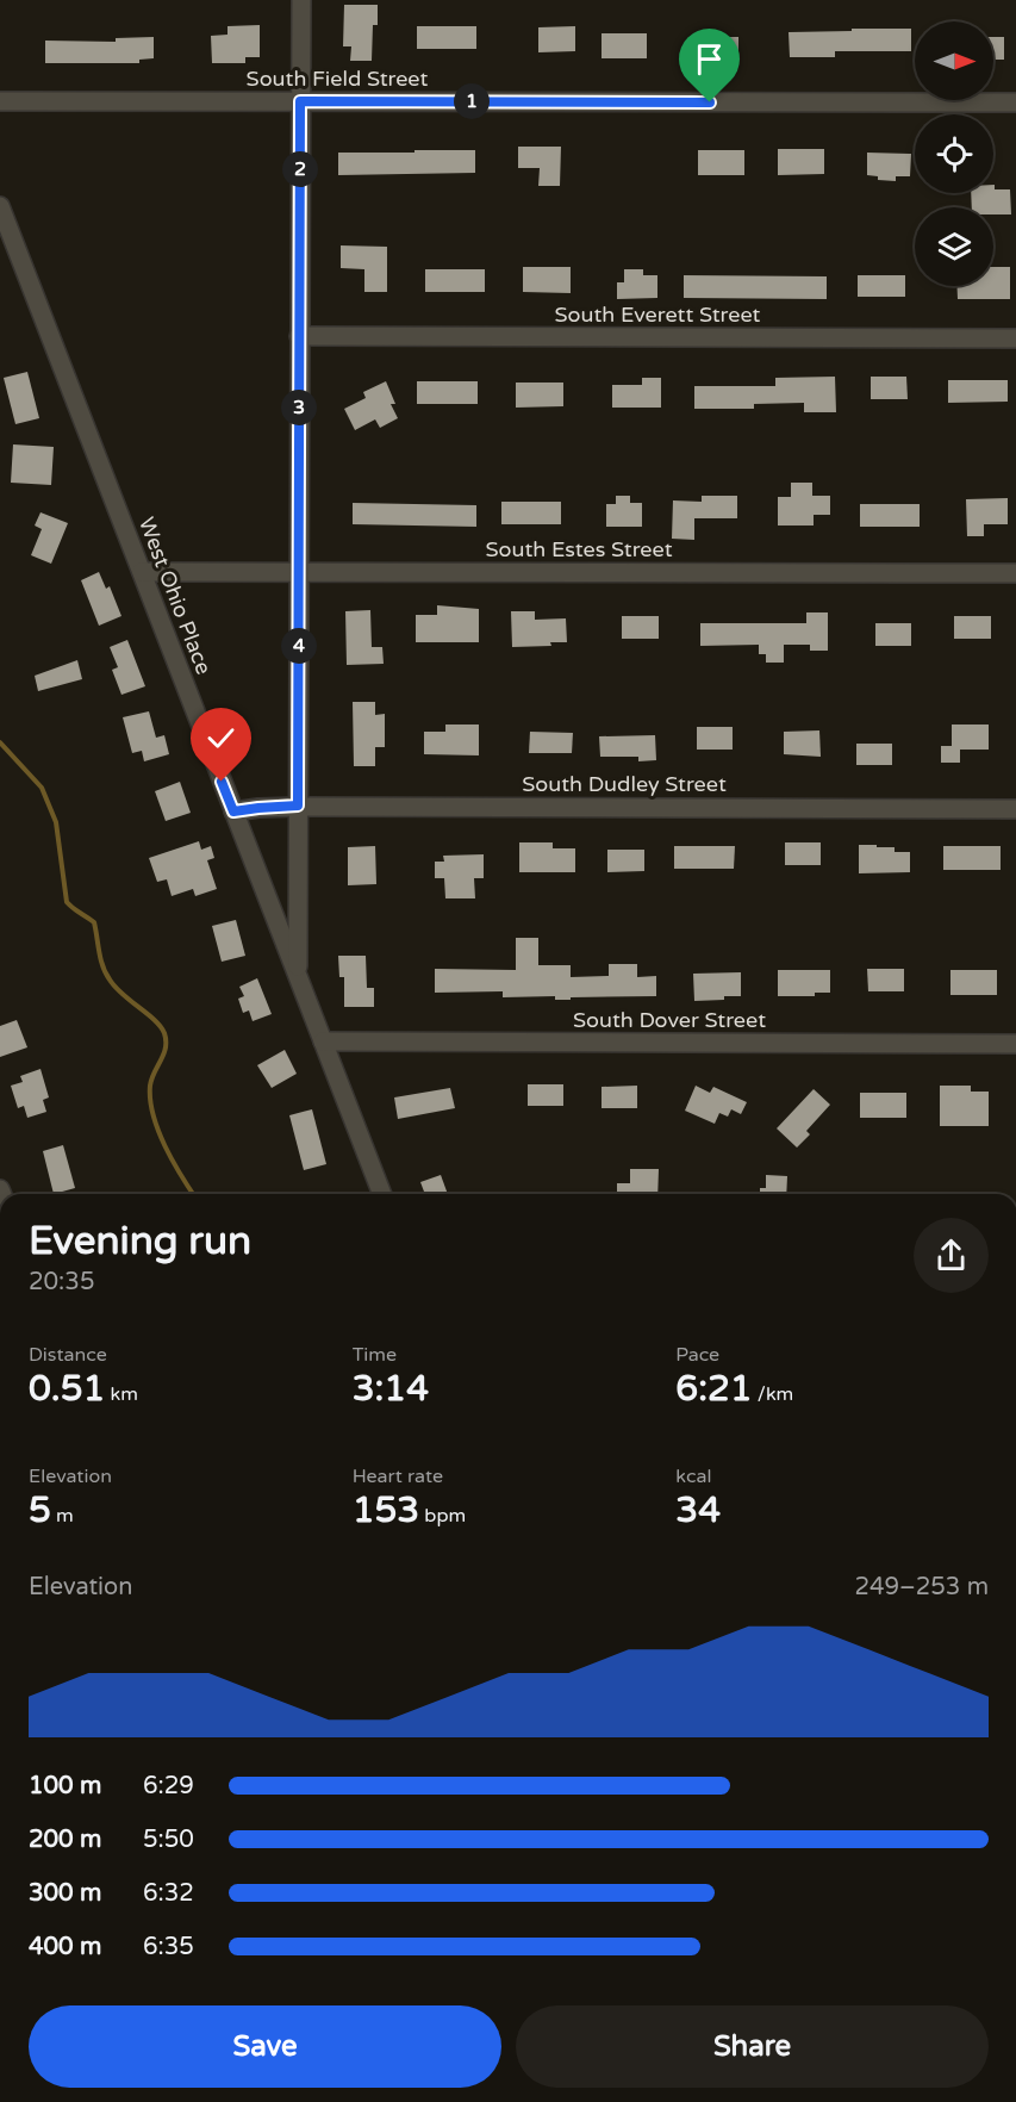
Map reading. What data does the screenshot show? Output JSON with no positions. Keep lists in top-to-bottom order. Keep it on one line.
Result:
{"streets":{"street":["South Field Street","South Everett Street","South Estes Street","West Ohio Place","South Dudley Street","South Dover Street"]},"crossings":[["South Estes Street","West Ohio Place"],["West Ohio Place","South Dudley Street"],["West Ohio Place","South Dover Street"]],"north":"right","page":{"pins":["1","2","3","4"],"heading":["Evening run","20:35"],"stats":[["Distance","0.51 km"],["Time","3:14"],["Pace","6:21 /km"],["Elevation","5 m"],["Heart rate","153 bpm"],["kcal","34"]],"chart":["Elevation","249–253 m"],"list":[{"name":"100 m","note":"6:29"},{"name":"200 m","note":"5:50"},{"name":"300 m","note":"6:32"},{"name":"400 m","note":"6:35"}],"buttons":["Save","Share"]}}
